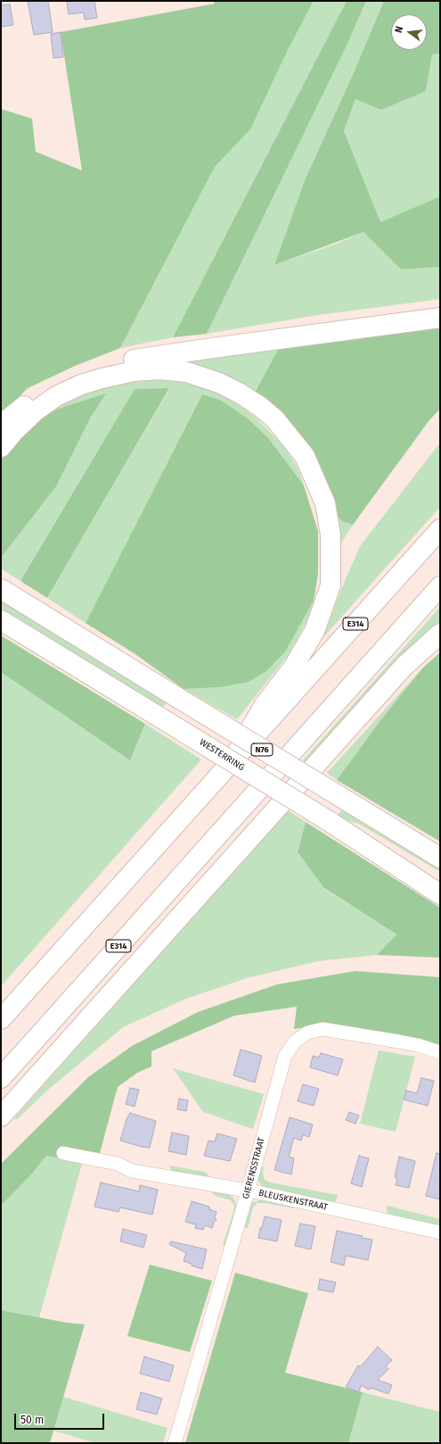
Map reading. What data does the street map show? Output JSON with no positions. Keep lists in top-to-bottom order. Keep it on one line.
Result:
{"streets":{"highway":["E314","N76","WESTERRING"],"street":["GIERENSSTRAAT","BLEUSKENSTRAAT"]},"crossings":[["GIERENSSTRAAT","BLEUSKENSTRAAT"]],"scale_bar":"50 m","north":"left"}
